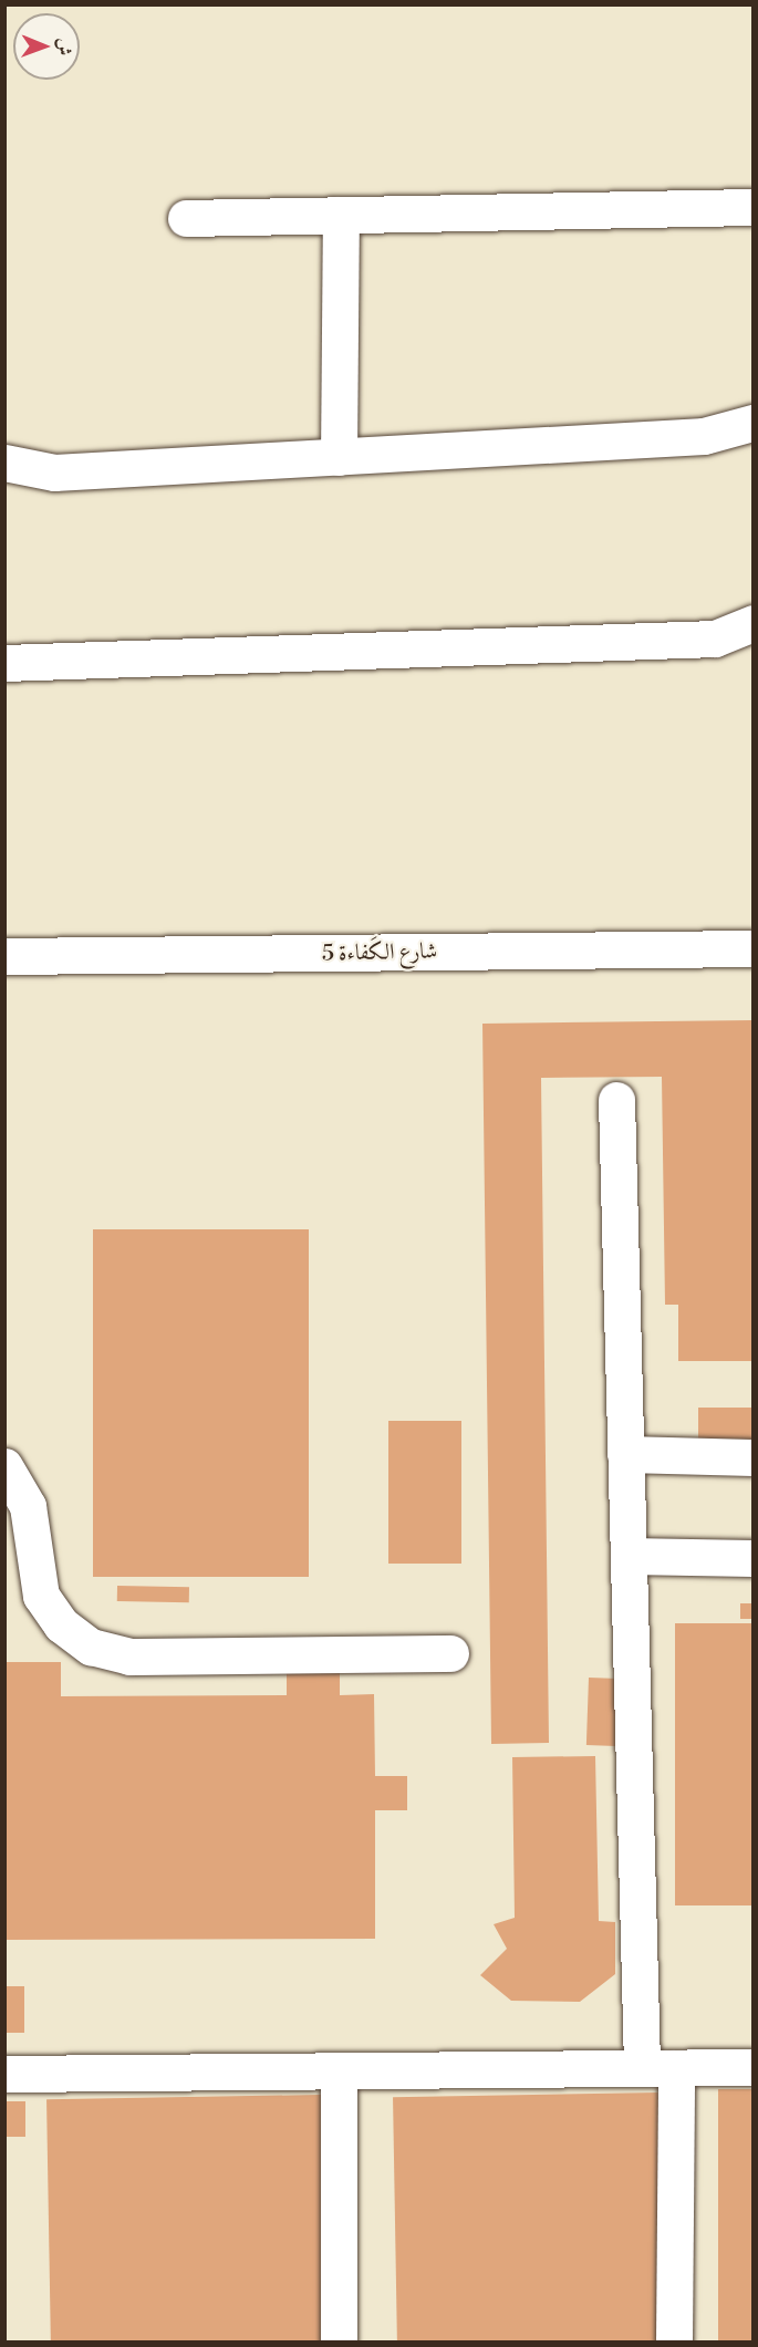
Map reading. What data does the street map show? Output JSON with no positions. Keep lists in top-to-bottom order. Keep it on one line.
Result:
{"streets":{"lane":["شارع الكَفاءة 5"]},"north":"right"}
